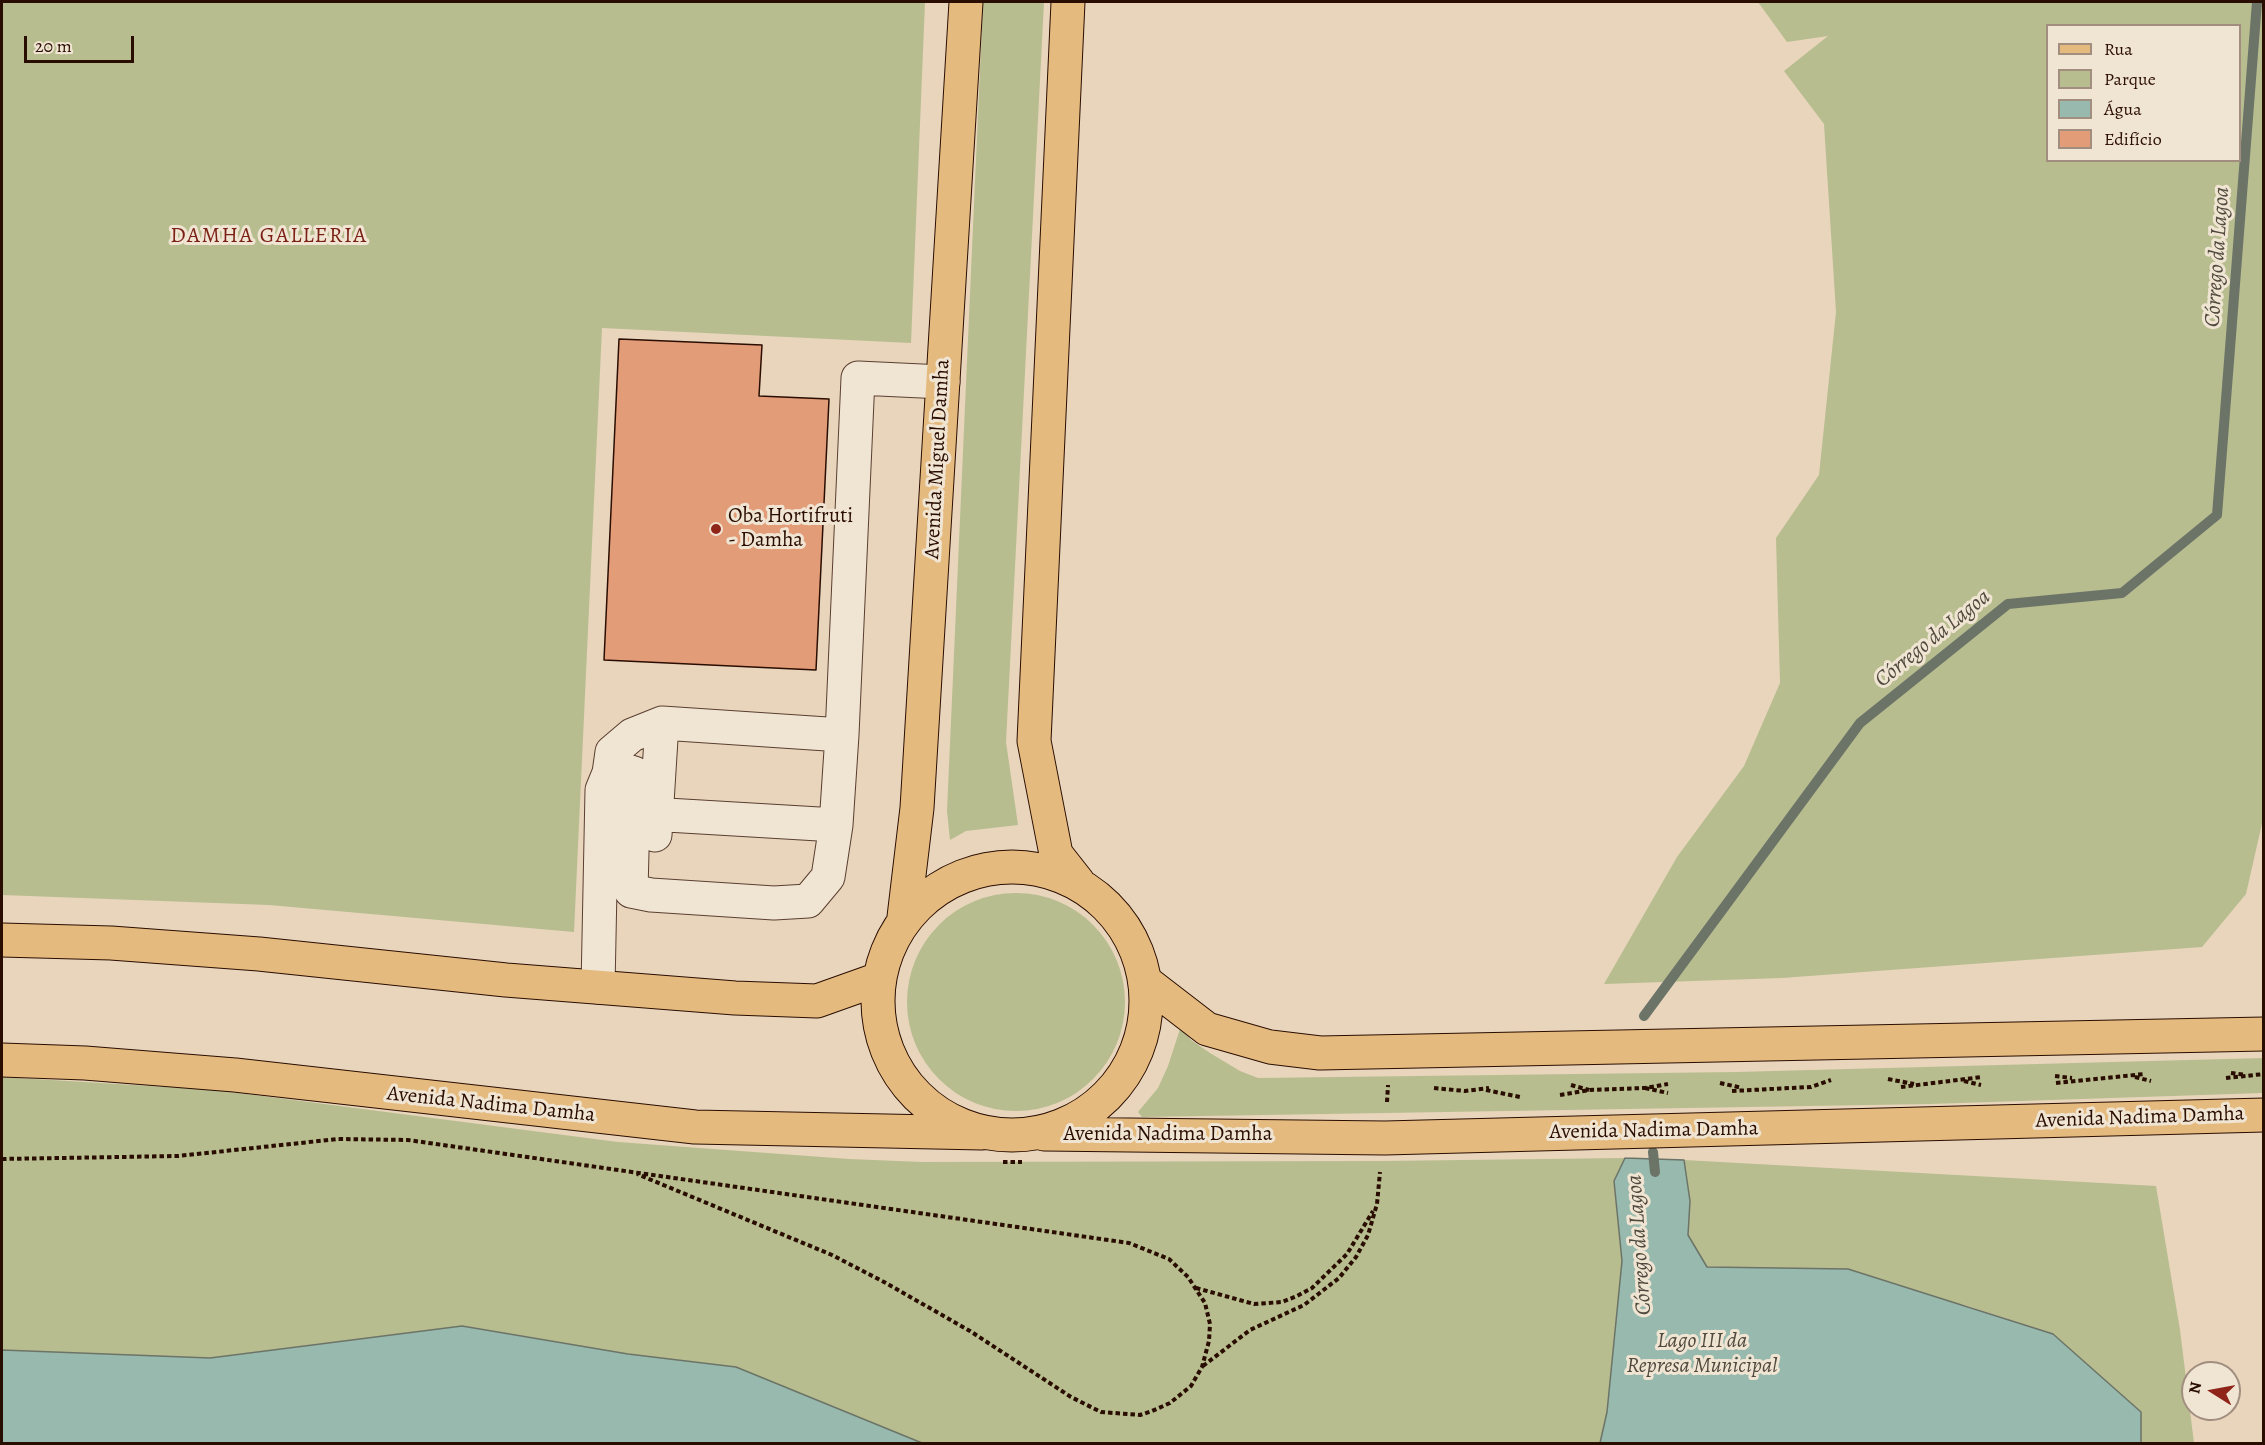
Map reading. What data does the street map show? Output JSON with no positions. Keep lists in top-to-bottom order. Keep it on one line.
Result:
{"streets":{"main road":["Avenida Miguel Damha","Avenida Nadima Damha"]},"districts":["DAMHA GALLERIA"],"water":["Córrego da Lagoa","Lago III da Represa Municipal"],"places":["Oba Hortifruti - Damha"],"legend":["Rua","Parque","Água","Edifício"],"scale_bar":"20 m","north":"left"}
